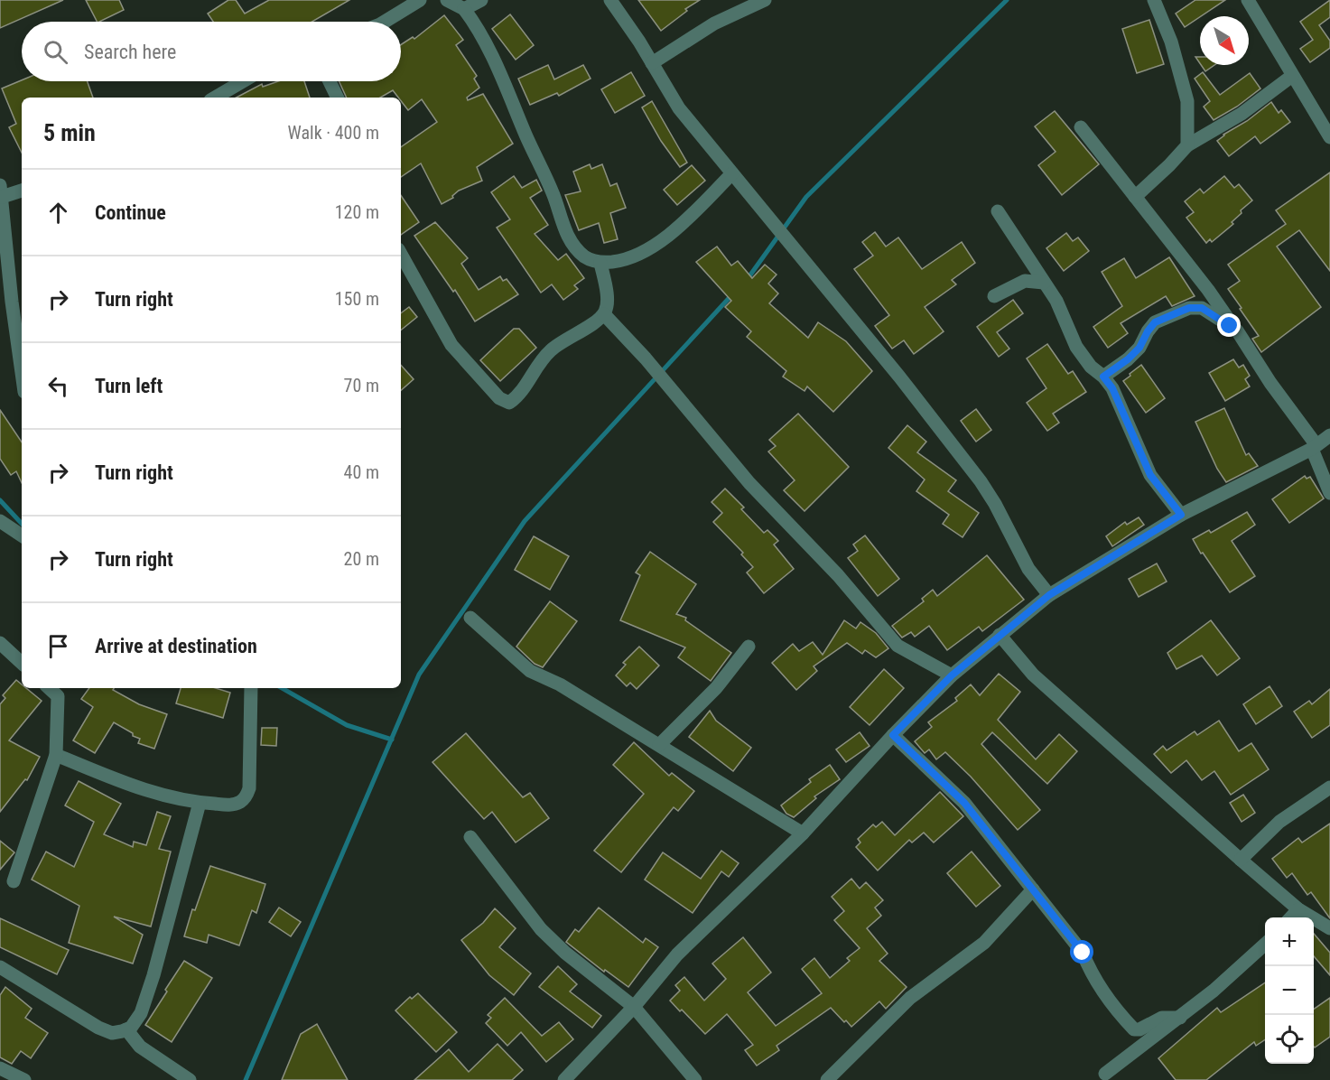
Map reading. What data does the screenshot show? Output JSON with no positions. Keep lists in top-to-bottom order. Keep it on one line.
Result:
{"north":"bottom right","page":{"search":"Search here","heading":["5 min","Walk · 400 m"],"list":[["Continue","120 m"],["Turn right","150 m"],["Turn left","70 m"],["Turn right","40 m"],["Turn right","20 m"],"Arrive at destination"],"map_buttons":["+","−"]}}
